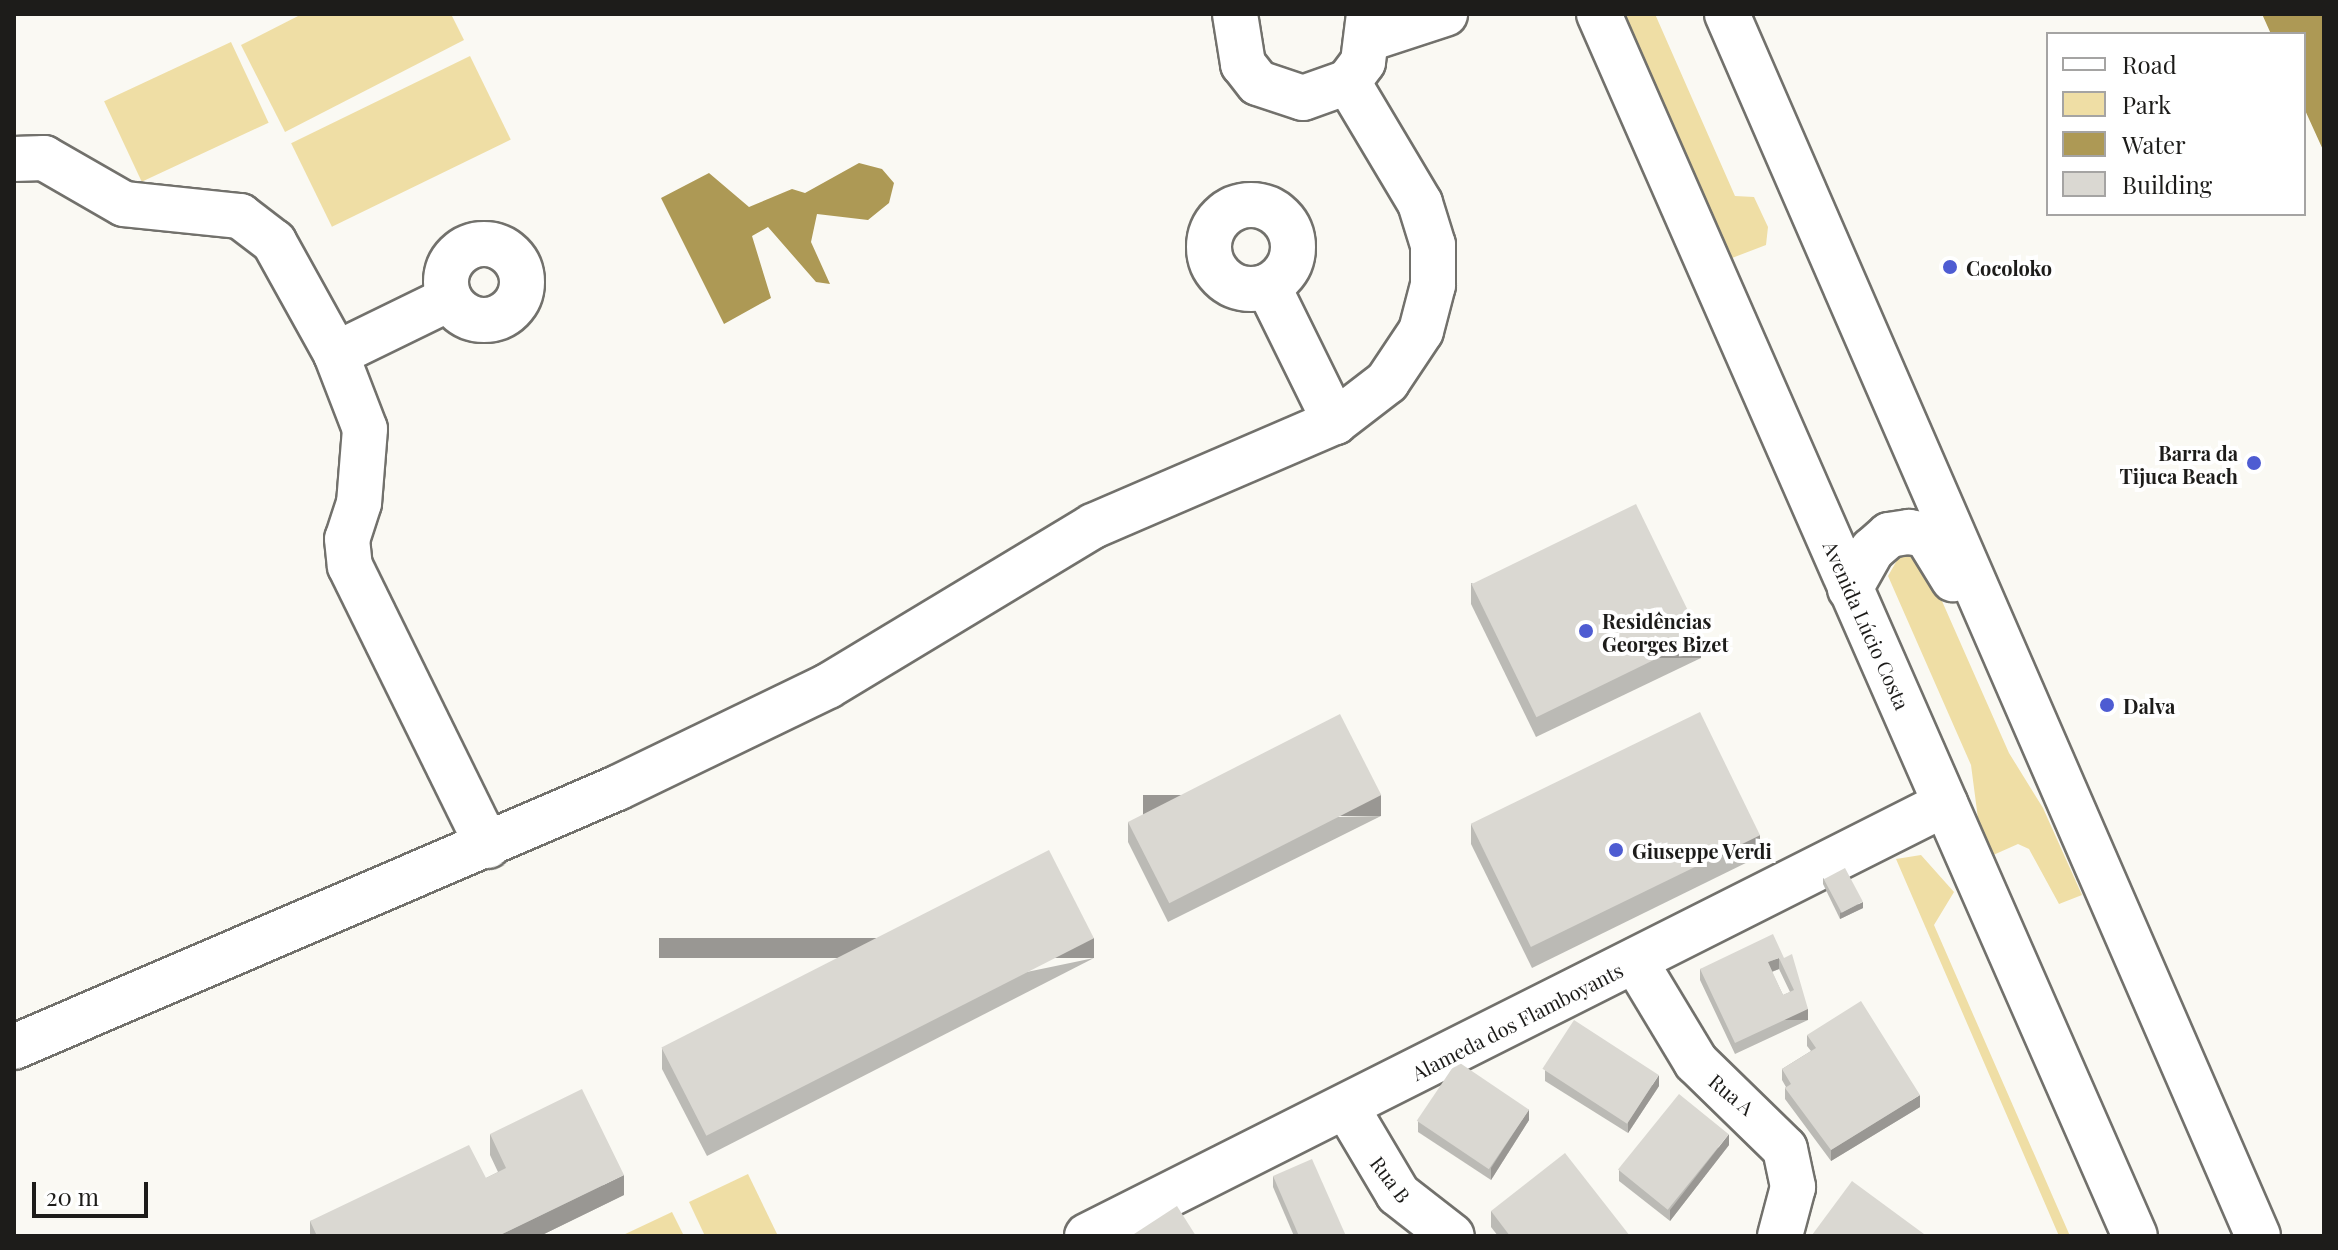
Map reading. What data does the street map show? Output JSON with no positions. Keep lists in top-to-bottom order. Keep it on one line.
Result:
{"streets":{"street":["Avenida Lúcio Costa","Alameda dos Flamboyants","Rua A","Rua B"]},"crossings":[["Avenida Lúcio Costa","Alameda dos Flamboyants"],["Alameda dos Flamboyants","Rua A"],["Alameda dos Flamboyants","Rua B"]],"places":["Cocoloko","Barra da Tijuca Beach","Residências Georges Bizet","Dalva","Giuseppe Verdi"],"legend":["Road","Park","Water","Building"],"scale_bar":"20 m"}
